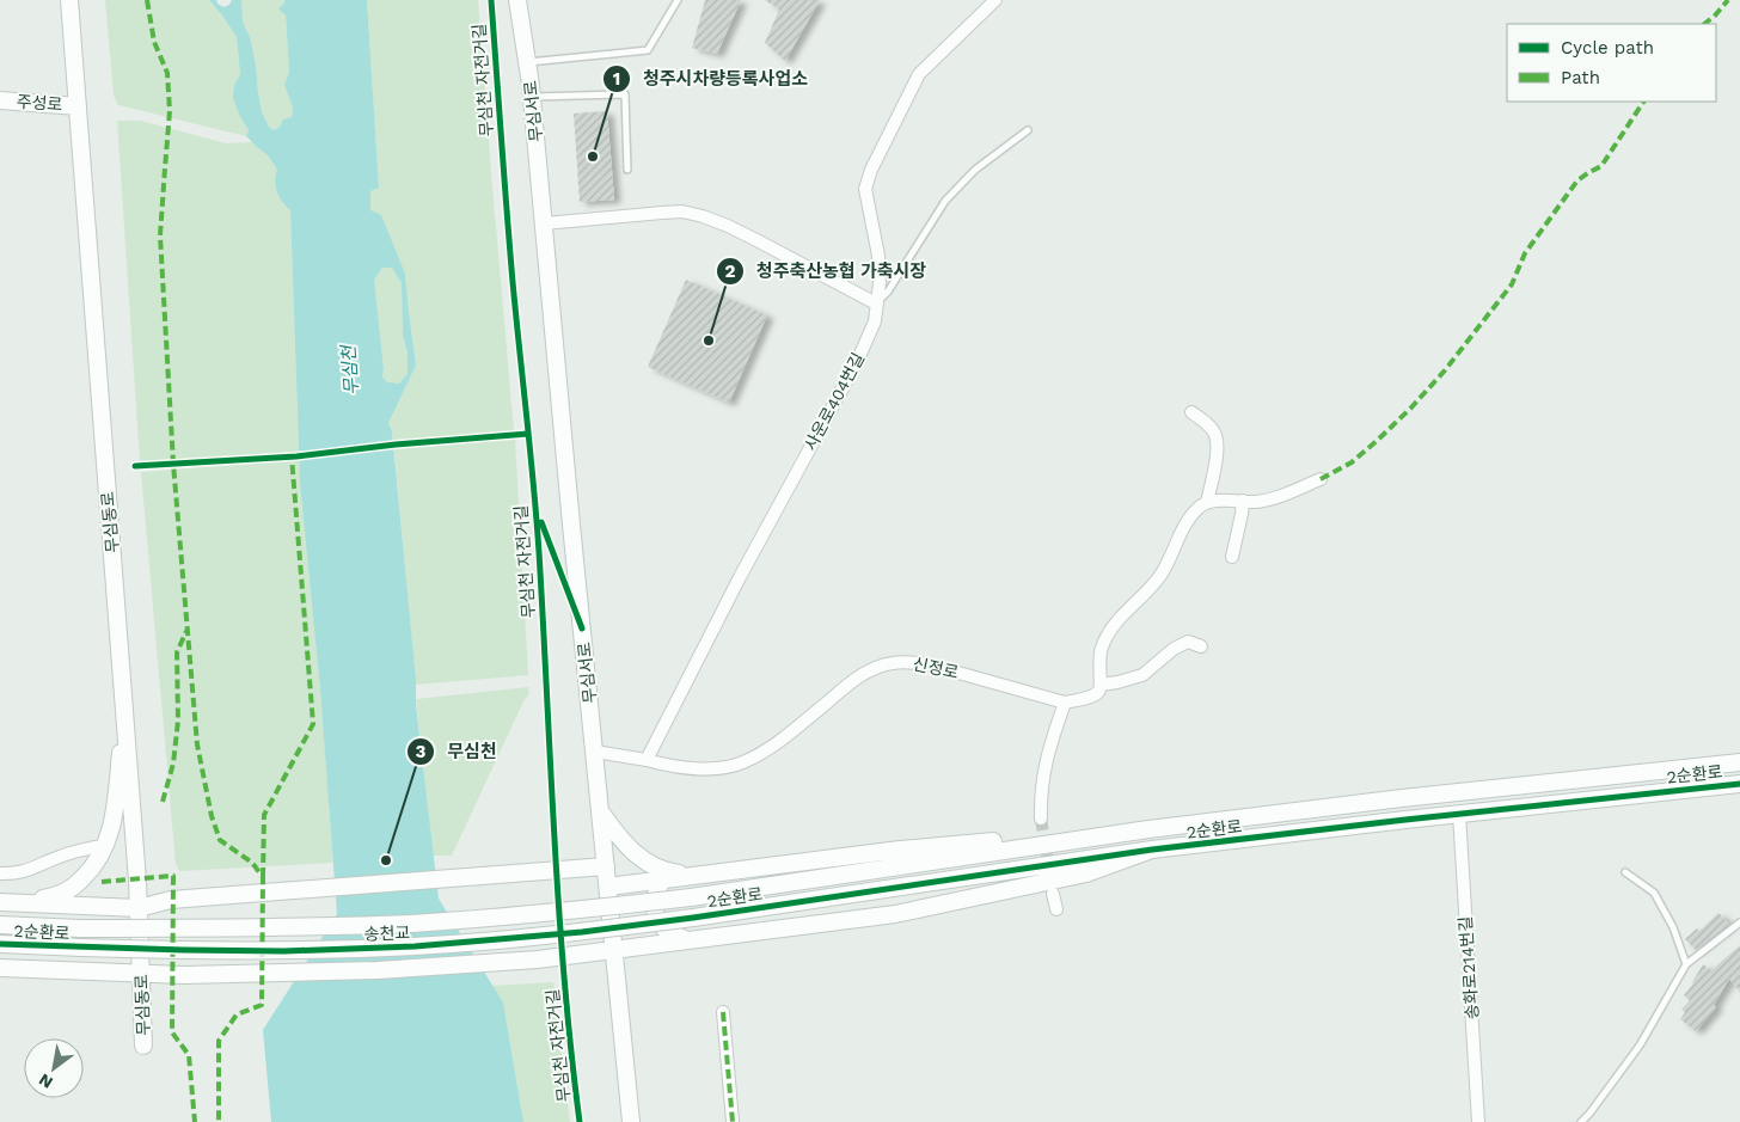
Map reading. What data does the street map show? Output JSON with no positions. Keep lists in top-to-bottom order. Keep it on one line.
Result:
{"streets":{"street":["주성로","무심서로","사운로404번길","무심동로","신정로","2순환로","송천교","송화로214번길"],"cycle path":["무심천 자전거길"]},"crossings":[["주성로","무심동로"],["사운로404번길","신정로"],["2순환로","송천교"],["2순환로","송화로214번길"]],"water":["무심천"],"places":["청주시차량등록사업소","청주축산농협 가축시장","무심천"],"legend":["Cycle path","Path"],"north":"bottom left"}
